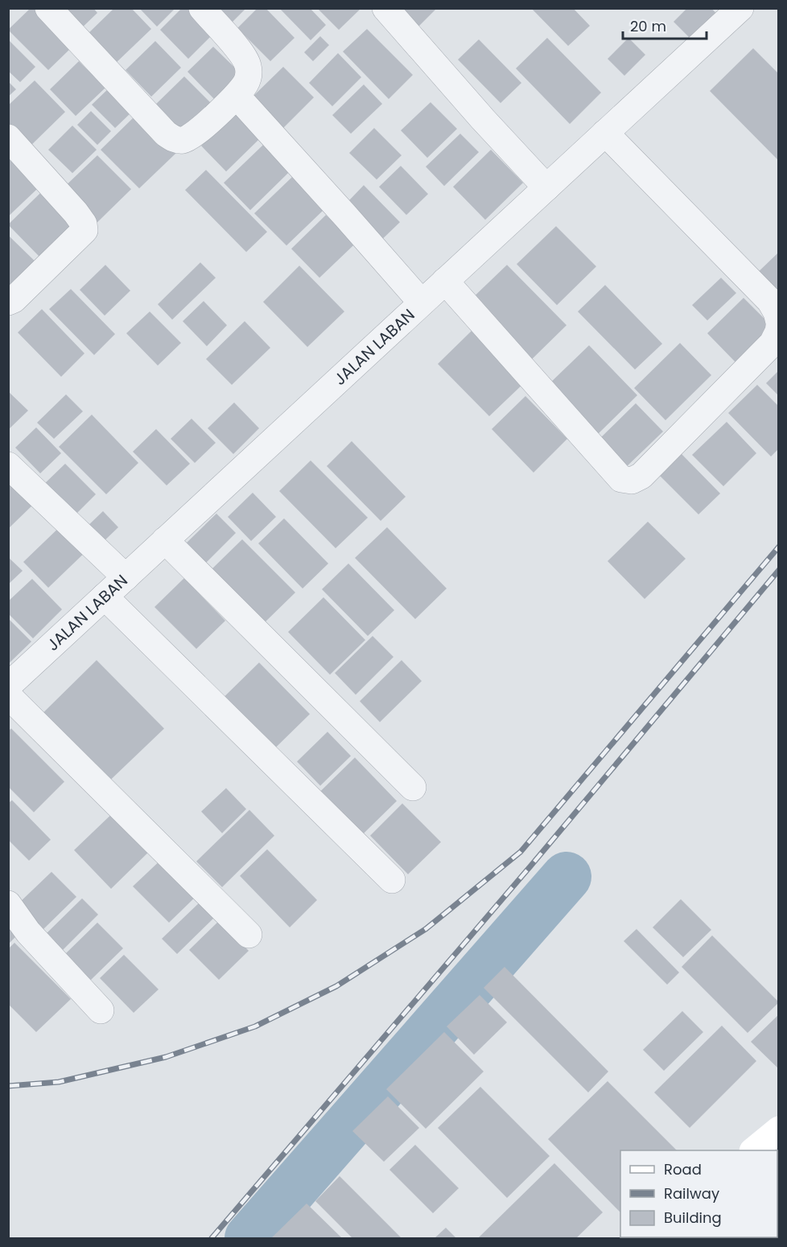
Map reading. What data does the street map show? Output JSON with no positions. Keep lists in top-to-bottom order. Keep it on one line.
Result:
{"streets":{"street":["JALAN LABAN"]},"legend":["Road","Railway","Building"],"scale_bar":"20 m"}
